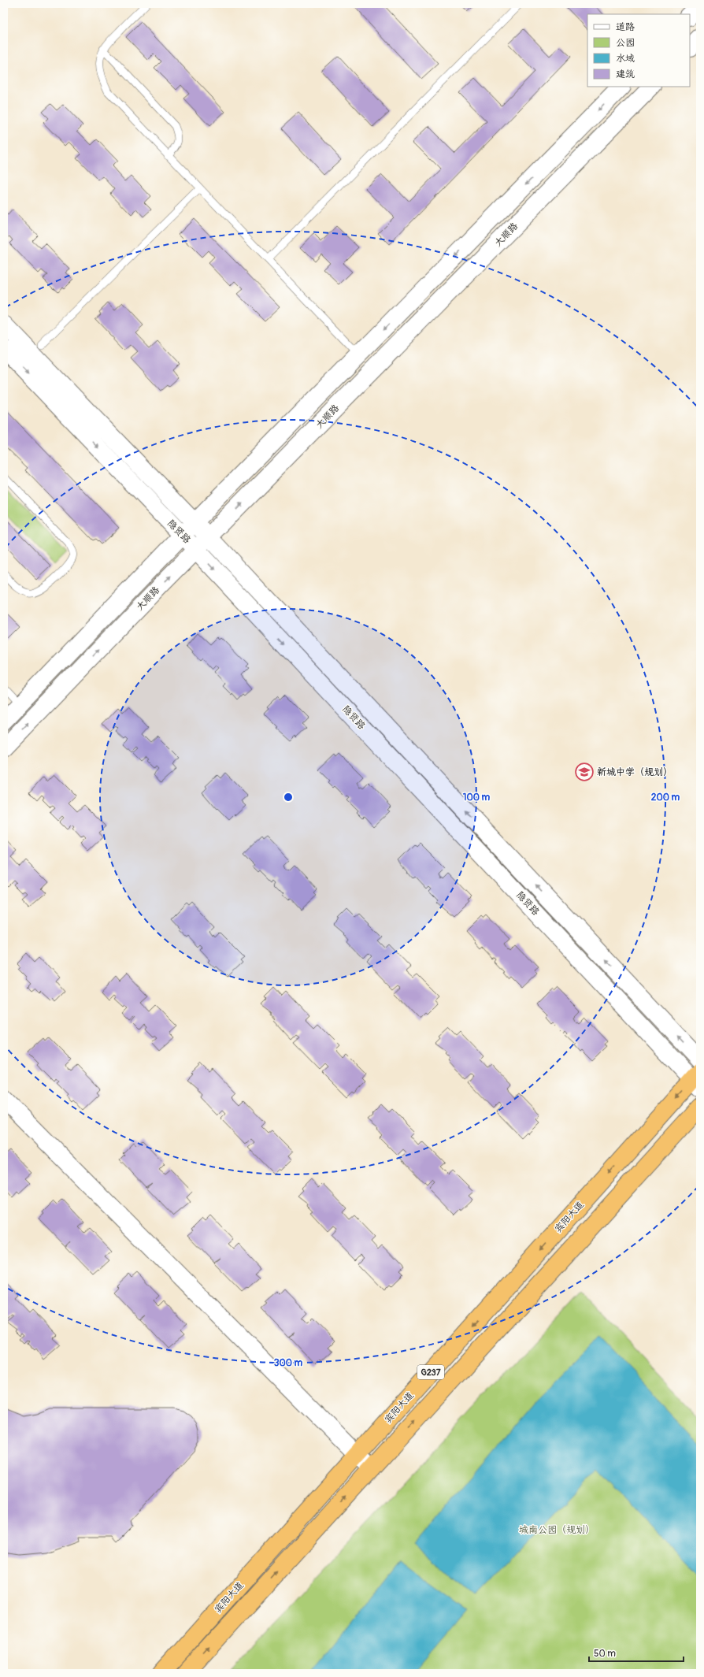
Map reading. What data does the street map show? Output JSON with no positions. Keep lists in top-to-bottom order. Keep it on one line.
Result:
{"streets":{"highway":["宾阳大道","G237"],"street":["大顺路","隐贤路"]},"crossings":[["大顺路","隐贤路"],["隐贤路","宾阳大道"]],"parks":["城南公园（规划）"],"places":{"school or university":["新城中学（规划）"]},"legend":["道路","公园","水域","建筑"],"scale_bar":"50 m","rings":["100 m","200 m","300 m"]}
